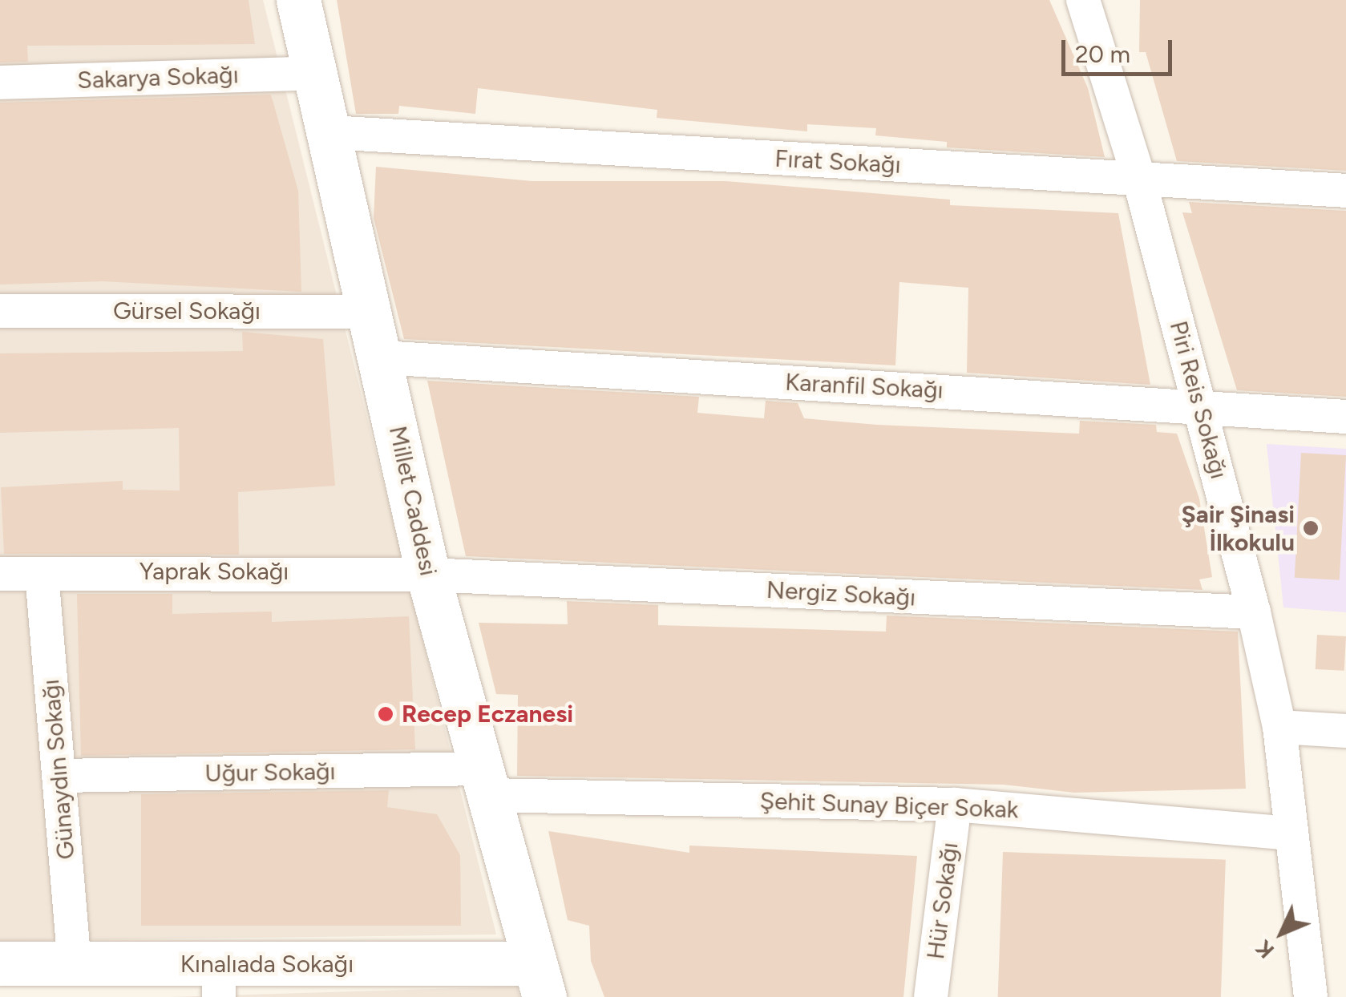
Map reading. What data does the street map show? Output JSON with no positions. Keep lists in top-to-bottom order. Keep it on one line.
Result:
{"streets":{"main road":["Millet Caddesi","Kınalıada Sokağı"],"street":["Sakarya Sokağı","Fırat Sokağı","Gürsel Sokağı","Karanfil Sokağı","Piri Reis Sokağı","Yaprak Sokağı","Nergiz Sokağı","Günaydın Sokağı","Uğur Sokağı","Şehit Sunay Biçer Sokak","Hür Sokağı"]},"crossings":[["Sakarya Sokağı","Millet Caddesi"],["Fırat Sokağı","Piri Reis Sokağı"],["Fırat Sokağı","Millet Caddesi"],["Gürsel Sokağı","Millet Caddesi"],["Karanfil Sokağı","Piri Reis Sokağı"],["Karanfil Sokağı","Millet Caddesi"],["Piri Reis Sokağı","Nergiz Sokağı"],["Piri Reis Sokağı","Şehit Sunay Biçer Sokak"],["Millet Caddesi","Yaprak Sokağı"],["Millet Caddesi","Nergiz Sokağı"],["Millet Caddesi","Uğur Sokağı"],["Millet Caddesi","Şehit Sunay Biçer Sokak"],["Millet Caddesi","Kınalıada Sokağı"],["Yaprak Sokağı","Nergiz Sokağı"],["Yaprak Sokağı","Günaydın Sokağı"],["Günaydın Sokağı","Uğur Sokağı"],["Günaydın Sokağı","Kınalıada Sokağı"],["Uğur Sokağı","Şehit Sunay Biçer Sokak"],["Şehit Sunay Biçer Sokak","Hür Sokağı"]],"places":["Şair Şinasi İlkokulu","Recep Eczanesi"],"scale_bar":"20 m","north":"bottom left"}
